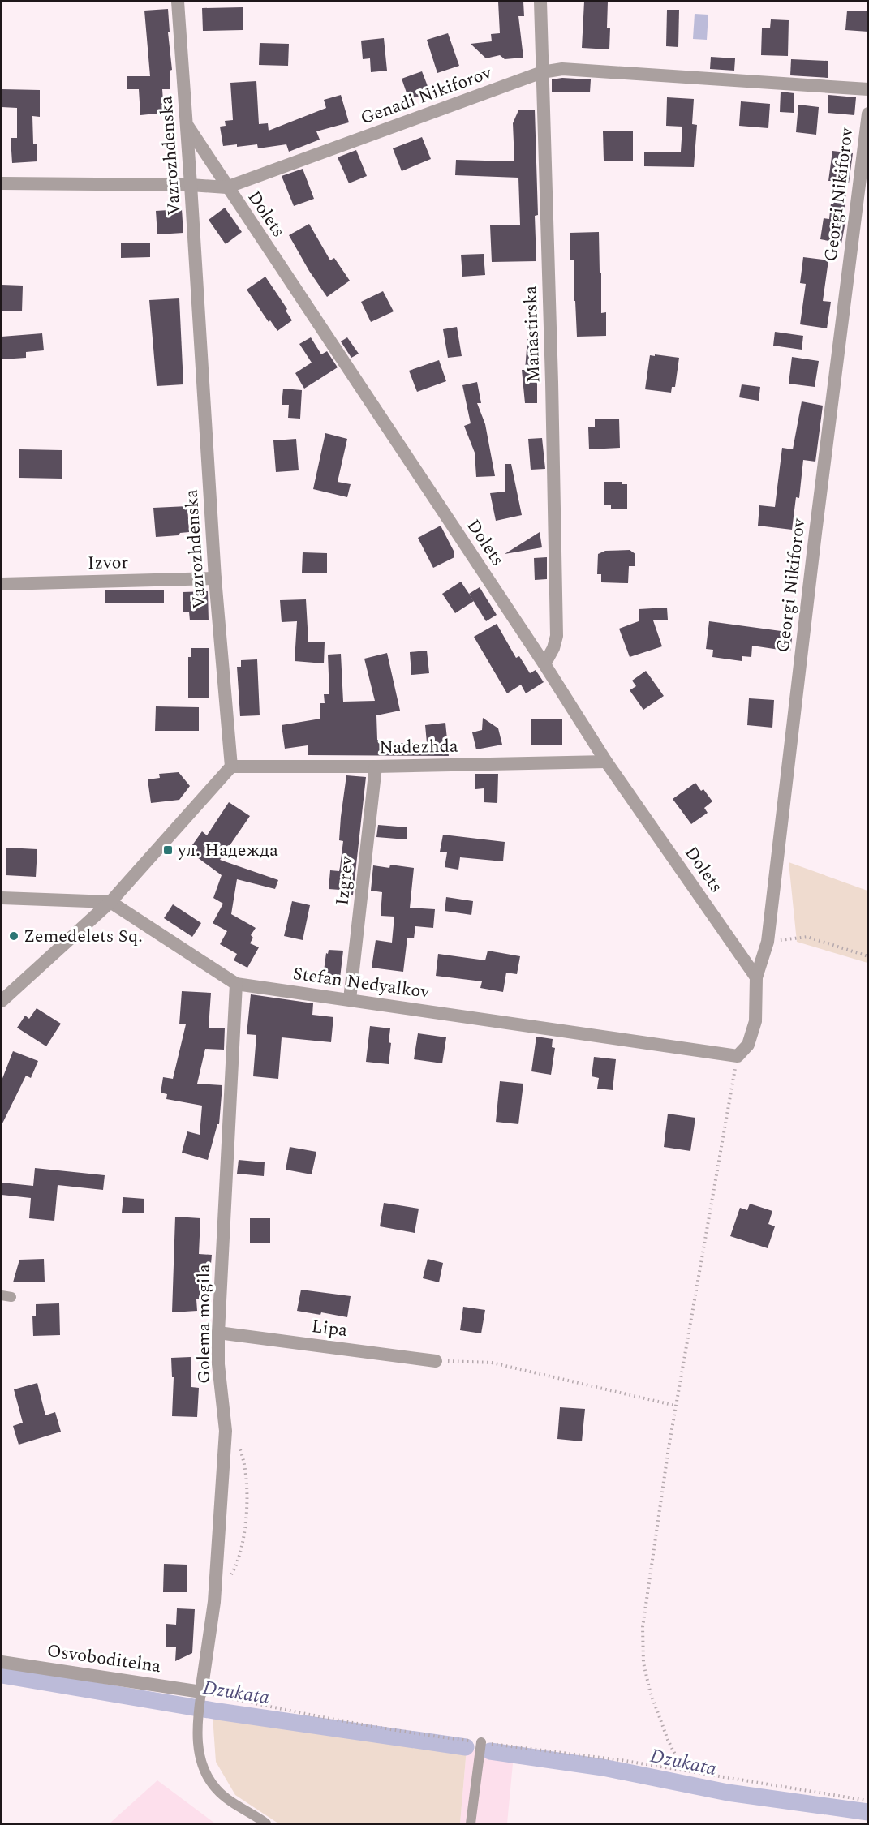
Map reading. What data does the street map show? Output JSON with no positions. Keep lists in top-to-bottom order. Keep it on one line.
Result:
{"streets":{"street":["Genadi Nikiforov","Vazrozhdenska","Georgi Nikiforov","Dolets","Manastirska","Izvor","Nadezhda","Izgrev","Stefan Nedyalkov","Golema mogila","Lipa","Osvoboditelna"]},"crossings":[["Genadi Nikiforov","Vazrozhdenska"],["Genadi Nikiforov","Dolets"],["Genadi Nikiforov","Manastirska"],["Vazrozhdenska","Dolets"],["Vazrozhdenska","Izvor"],["Vazrozhdenska","Nadezhda"],["Georgi Nikiforov","Dolets"],["Georgi Nikiforov","Stefan Nedyalkov"],["Dolets","Manastirska"],["Dolets","Nadezhda"],["Nadezhda","Izgrev"],["Izgrev","Stefan Nedyalkov"],["Stefan Nedyalkov","Golema mogila"],["Golema mogila","Lipa"],["Golema mogila","Osvoboditelna"]],"water":["Dzukata"],"places":{"transit":["ул. Надежда"],"other":["Zemedelets Sq."]}}
